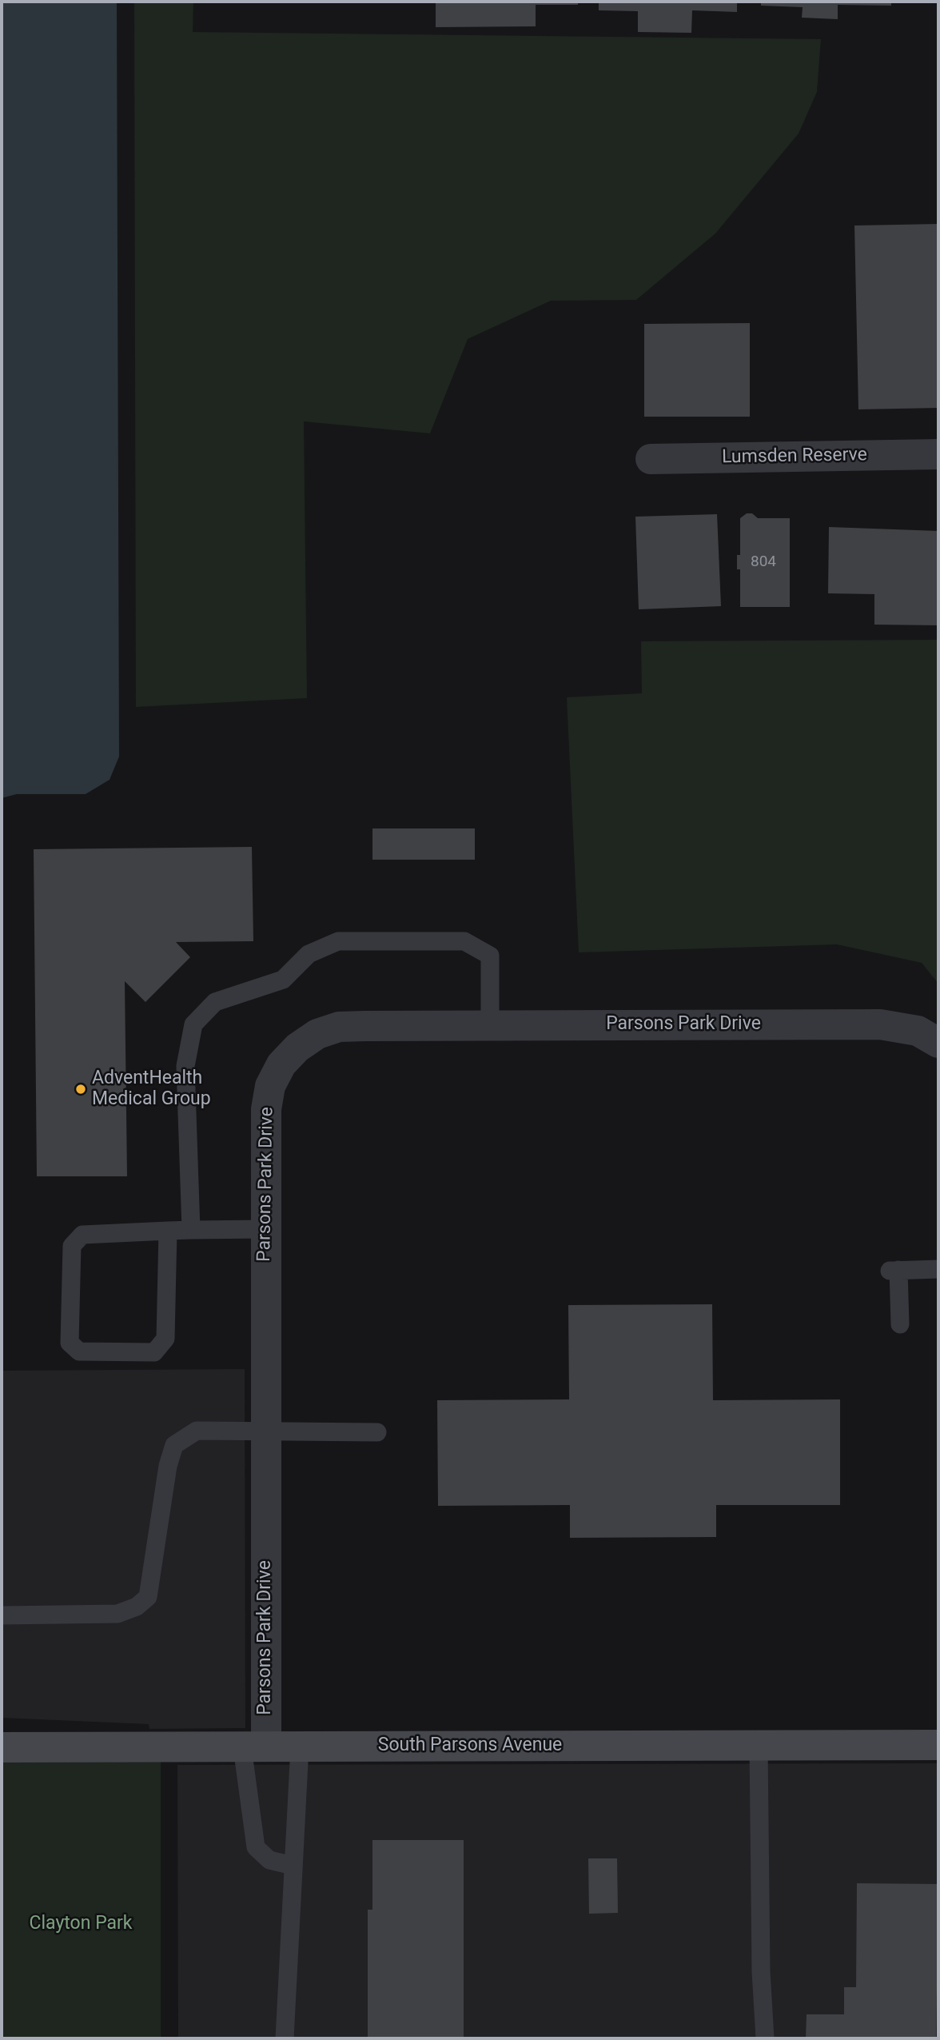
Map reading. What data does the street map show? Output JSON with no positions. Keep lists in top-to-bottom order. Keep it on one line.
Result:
{"streets":{"street":["Lumsden Reserve","Parsons Park Drive","South Parsons Avenue"]},"crossings":[["Parsons Park Drive","South Parsons Avenue"]],"parks":["Clayton Park"],"places":["AdventHealth Medical Group"],"house_numbers":["804"]}
